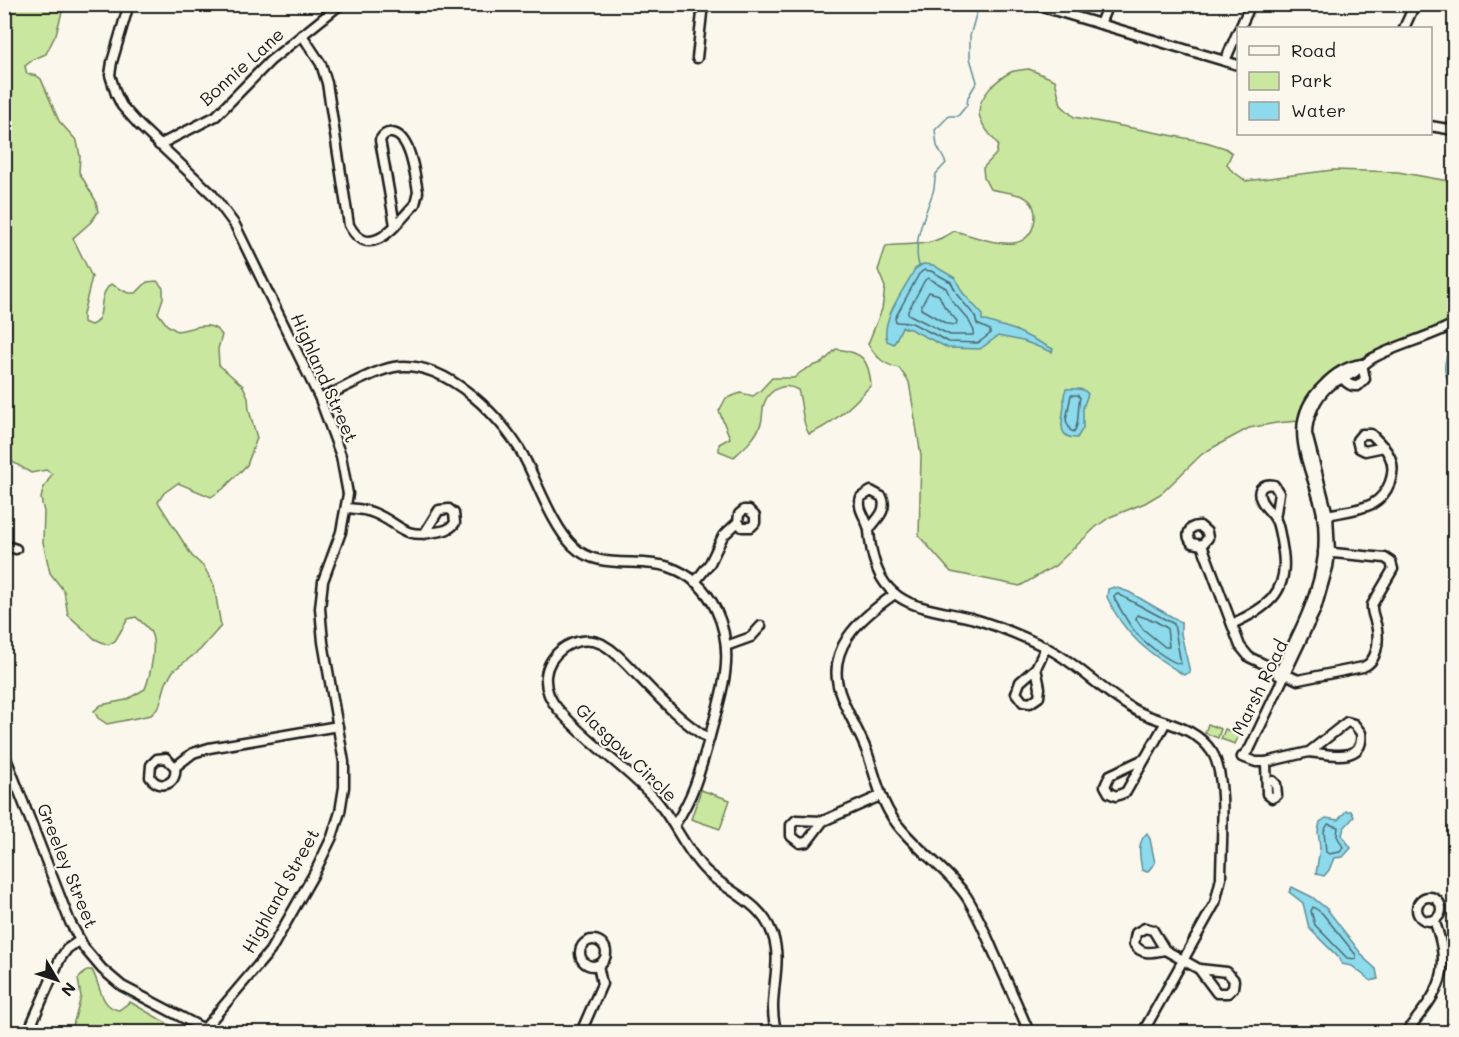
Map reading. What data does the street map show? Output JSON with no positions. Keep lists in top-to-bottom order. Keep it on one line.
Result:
{"streets":{"street":["Bonnie Lane","Highland Street","Marsh Road","Glasgow Circle","Greeley Street"]},"crossings":[["Bonnie Lane","Highland Street"],["Highland Street","Greeley Street"]],"legend":["Road","Park","Water"],"north":"bottom right"}
